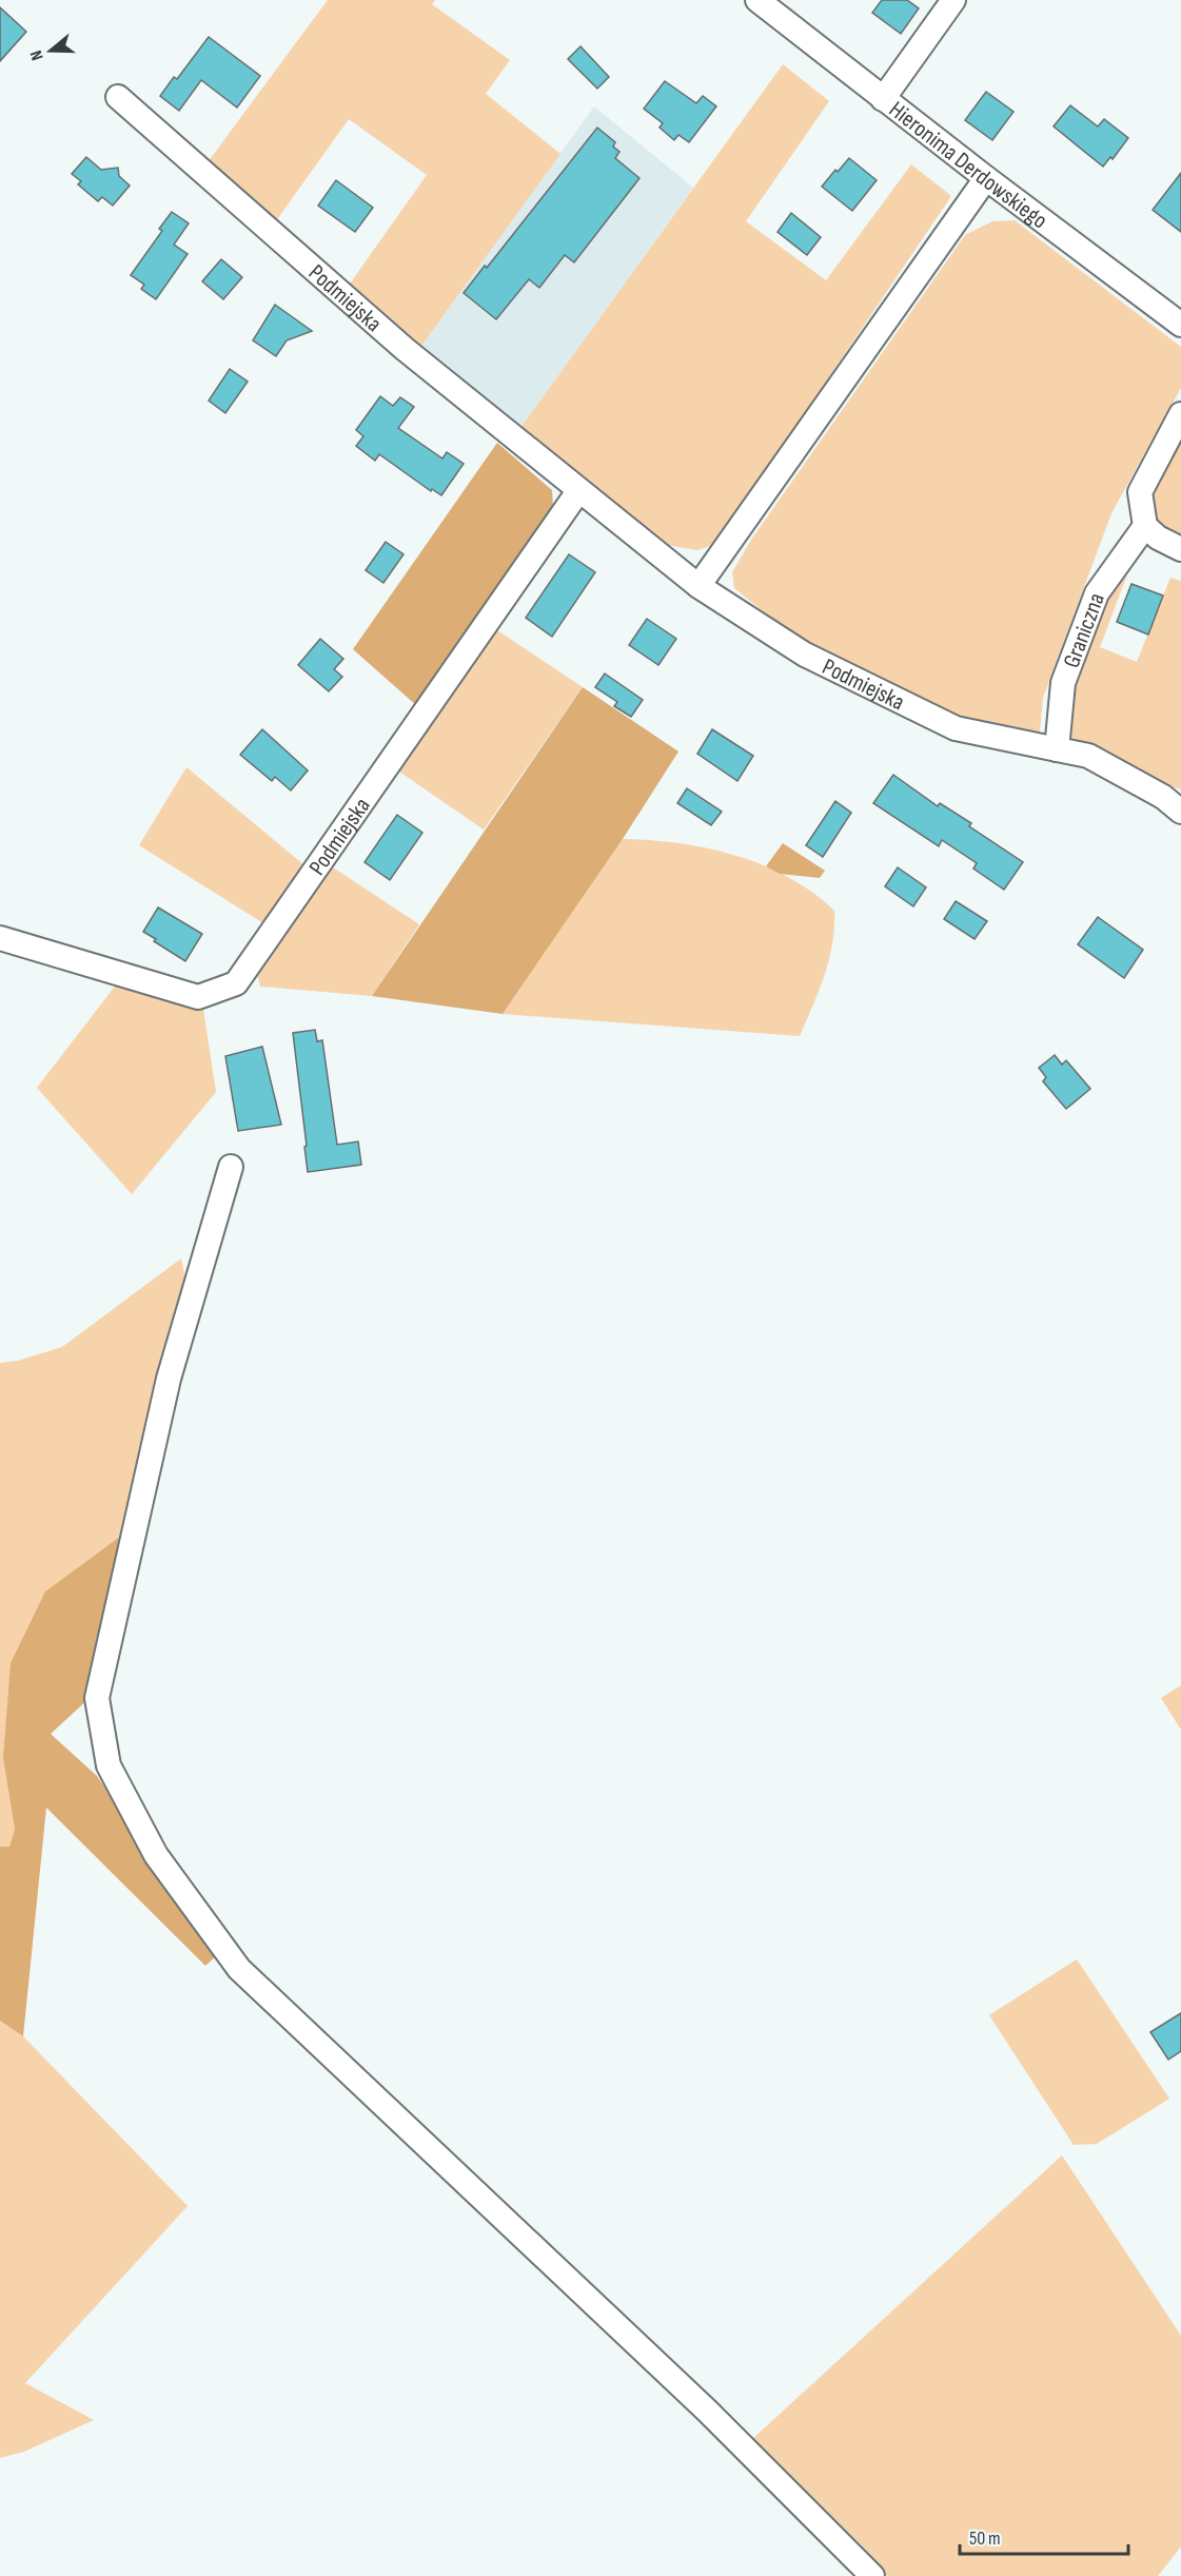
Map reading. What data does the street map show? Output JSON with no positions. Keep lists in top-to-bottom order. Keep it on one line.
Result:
{"streets":{"street":["Hieronima Derdowskiego","Podmiejska","Graniczna"]},"crossings":[["Podmiejska","Graniczna"]],"scale_bar":"50 m","north":"left"}
